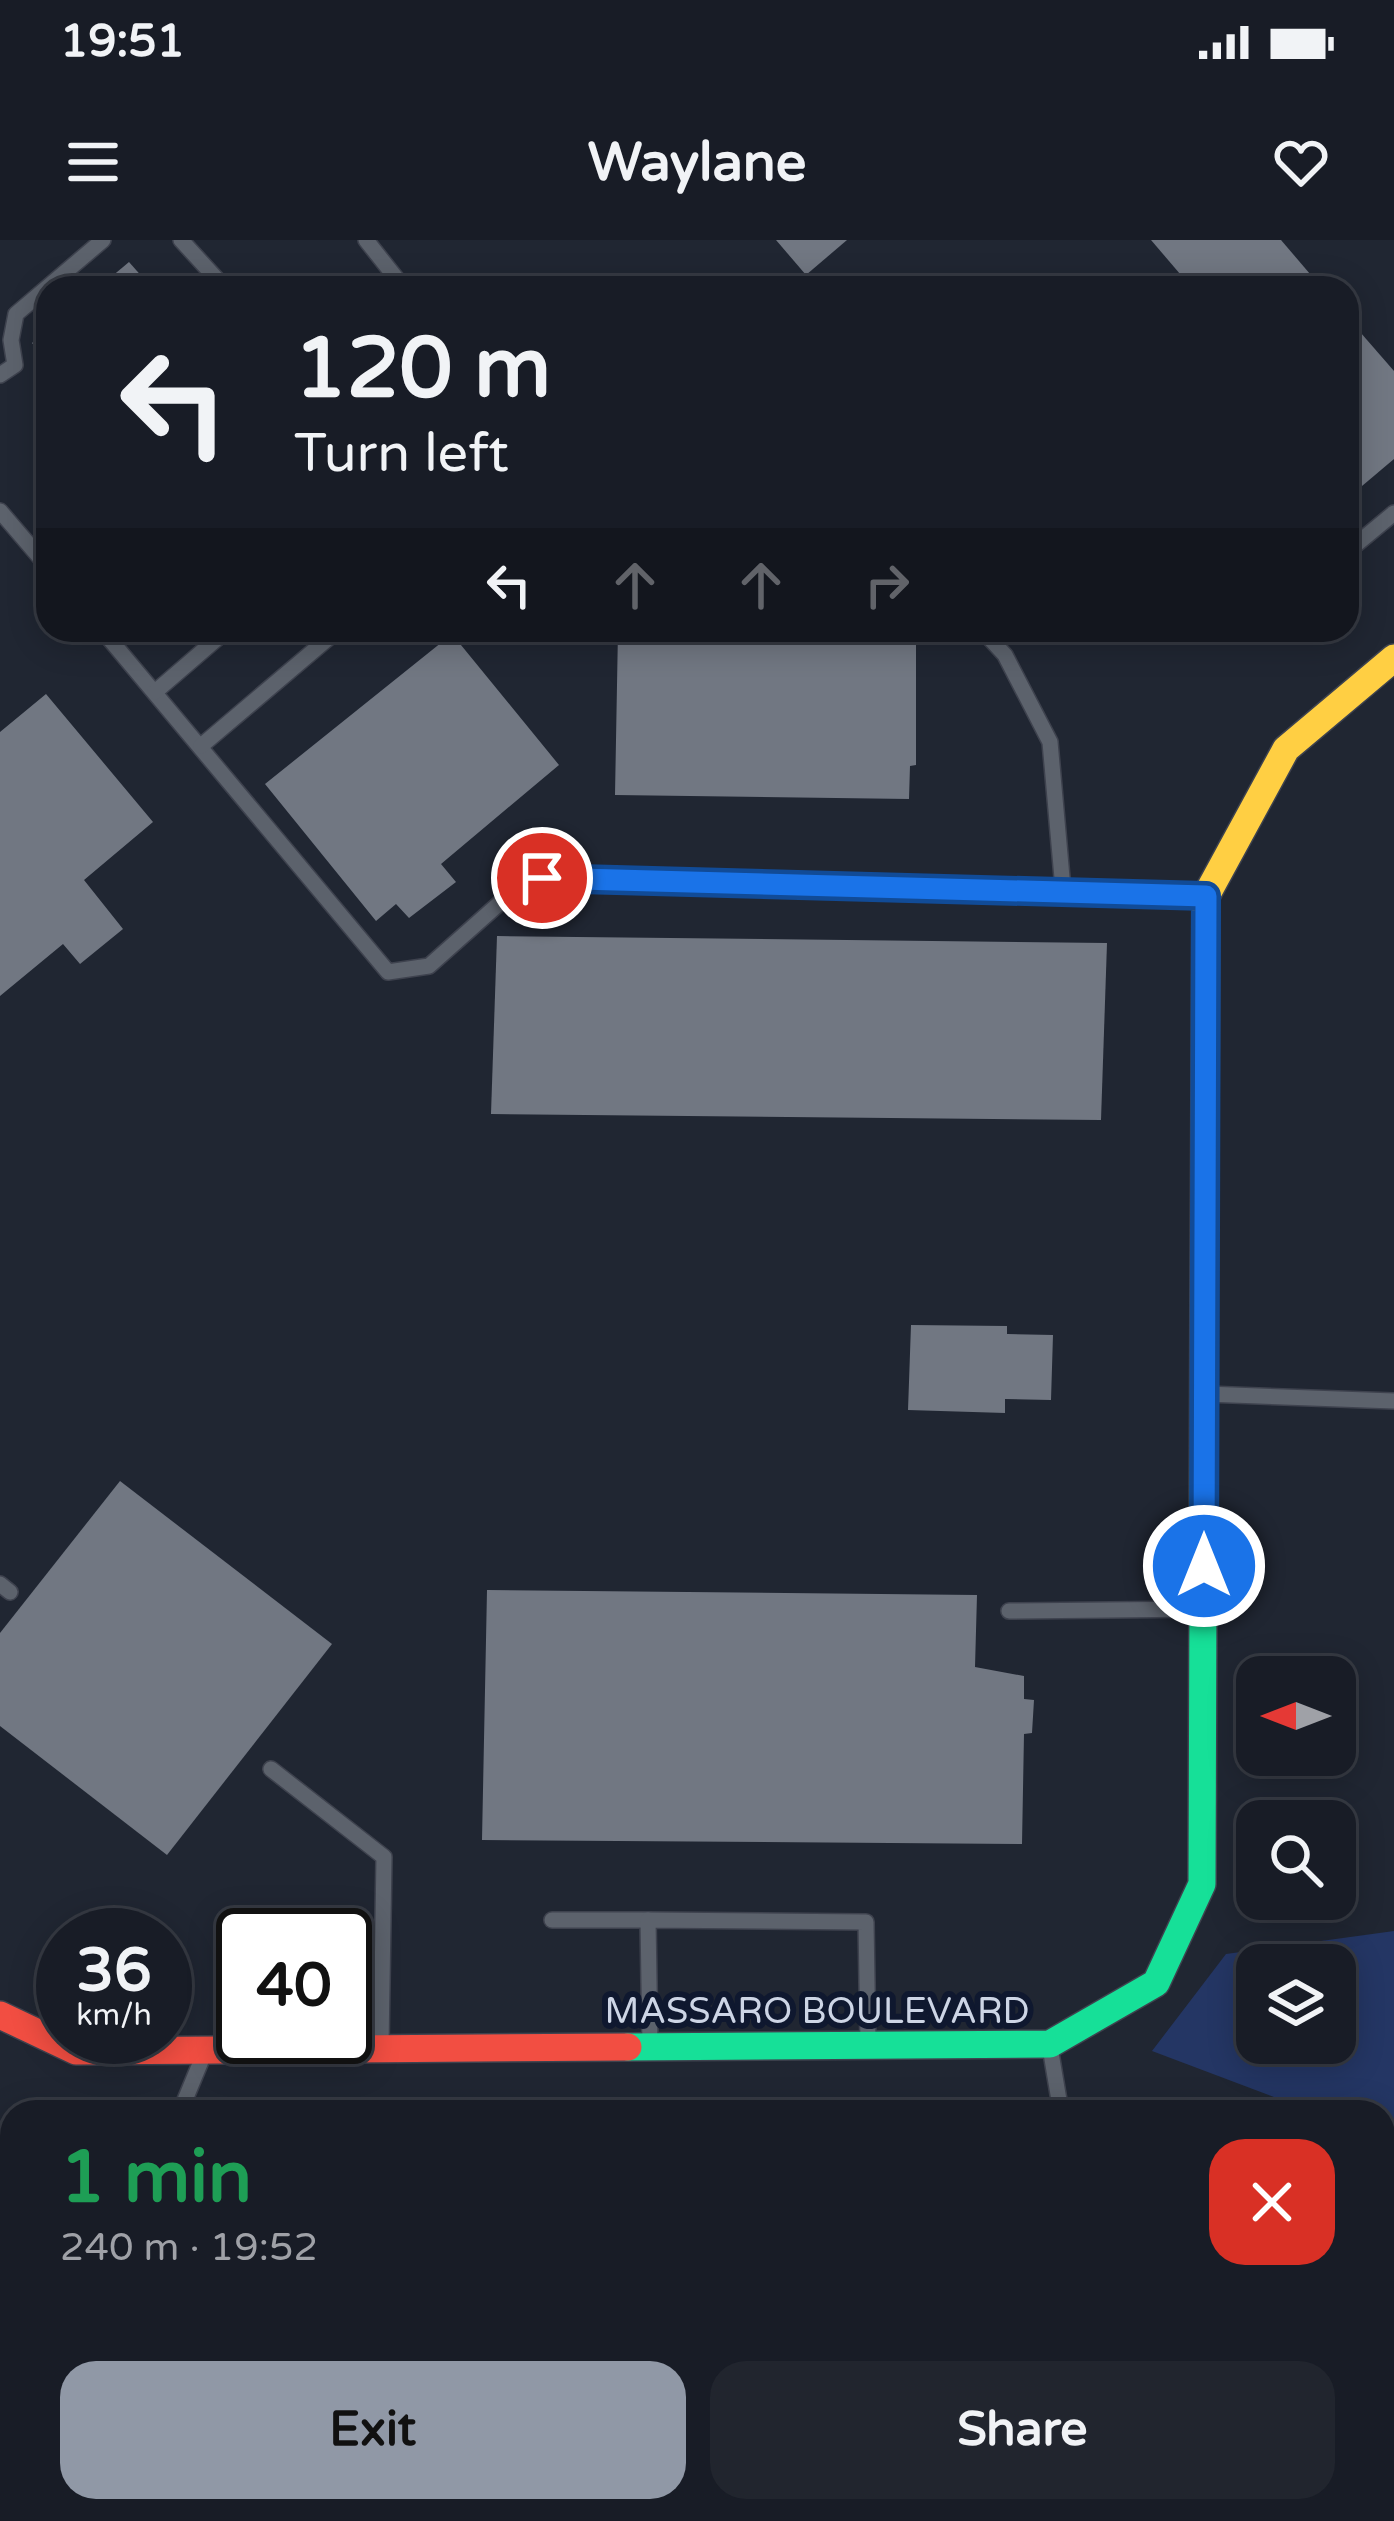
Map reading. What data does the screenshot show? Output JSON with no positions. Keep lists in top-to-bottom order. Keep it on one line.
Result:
{"streets":{"street":["MASSARO BOULEVARD"]},"north":"left","page":{"status":"19:51","header":"Waylane","turn":["120 m","Turn left"],"speed":"36 km/h","limit":"40","heading":["1 min","240 m · 19:52"],"buttons":["Exit","Share"]}}
